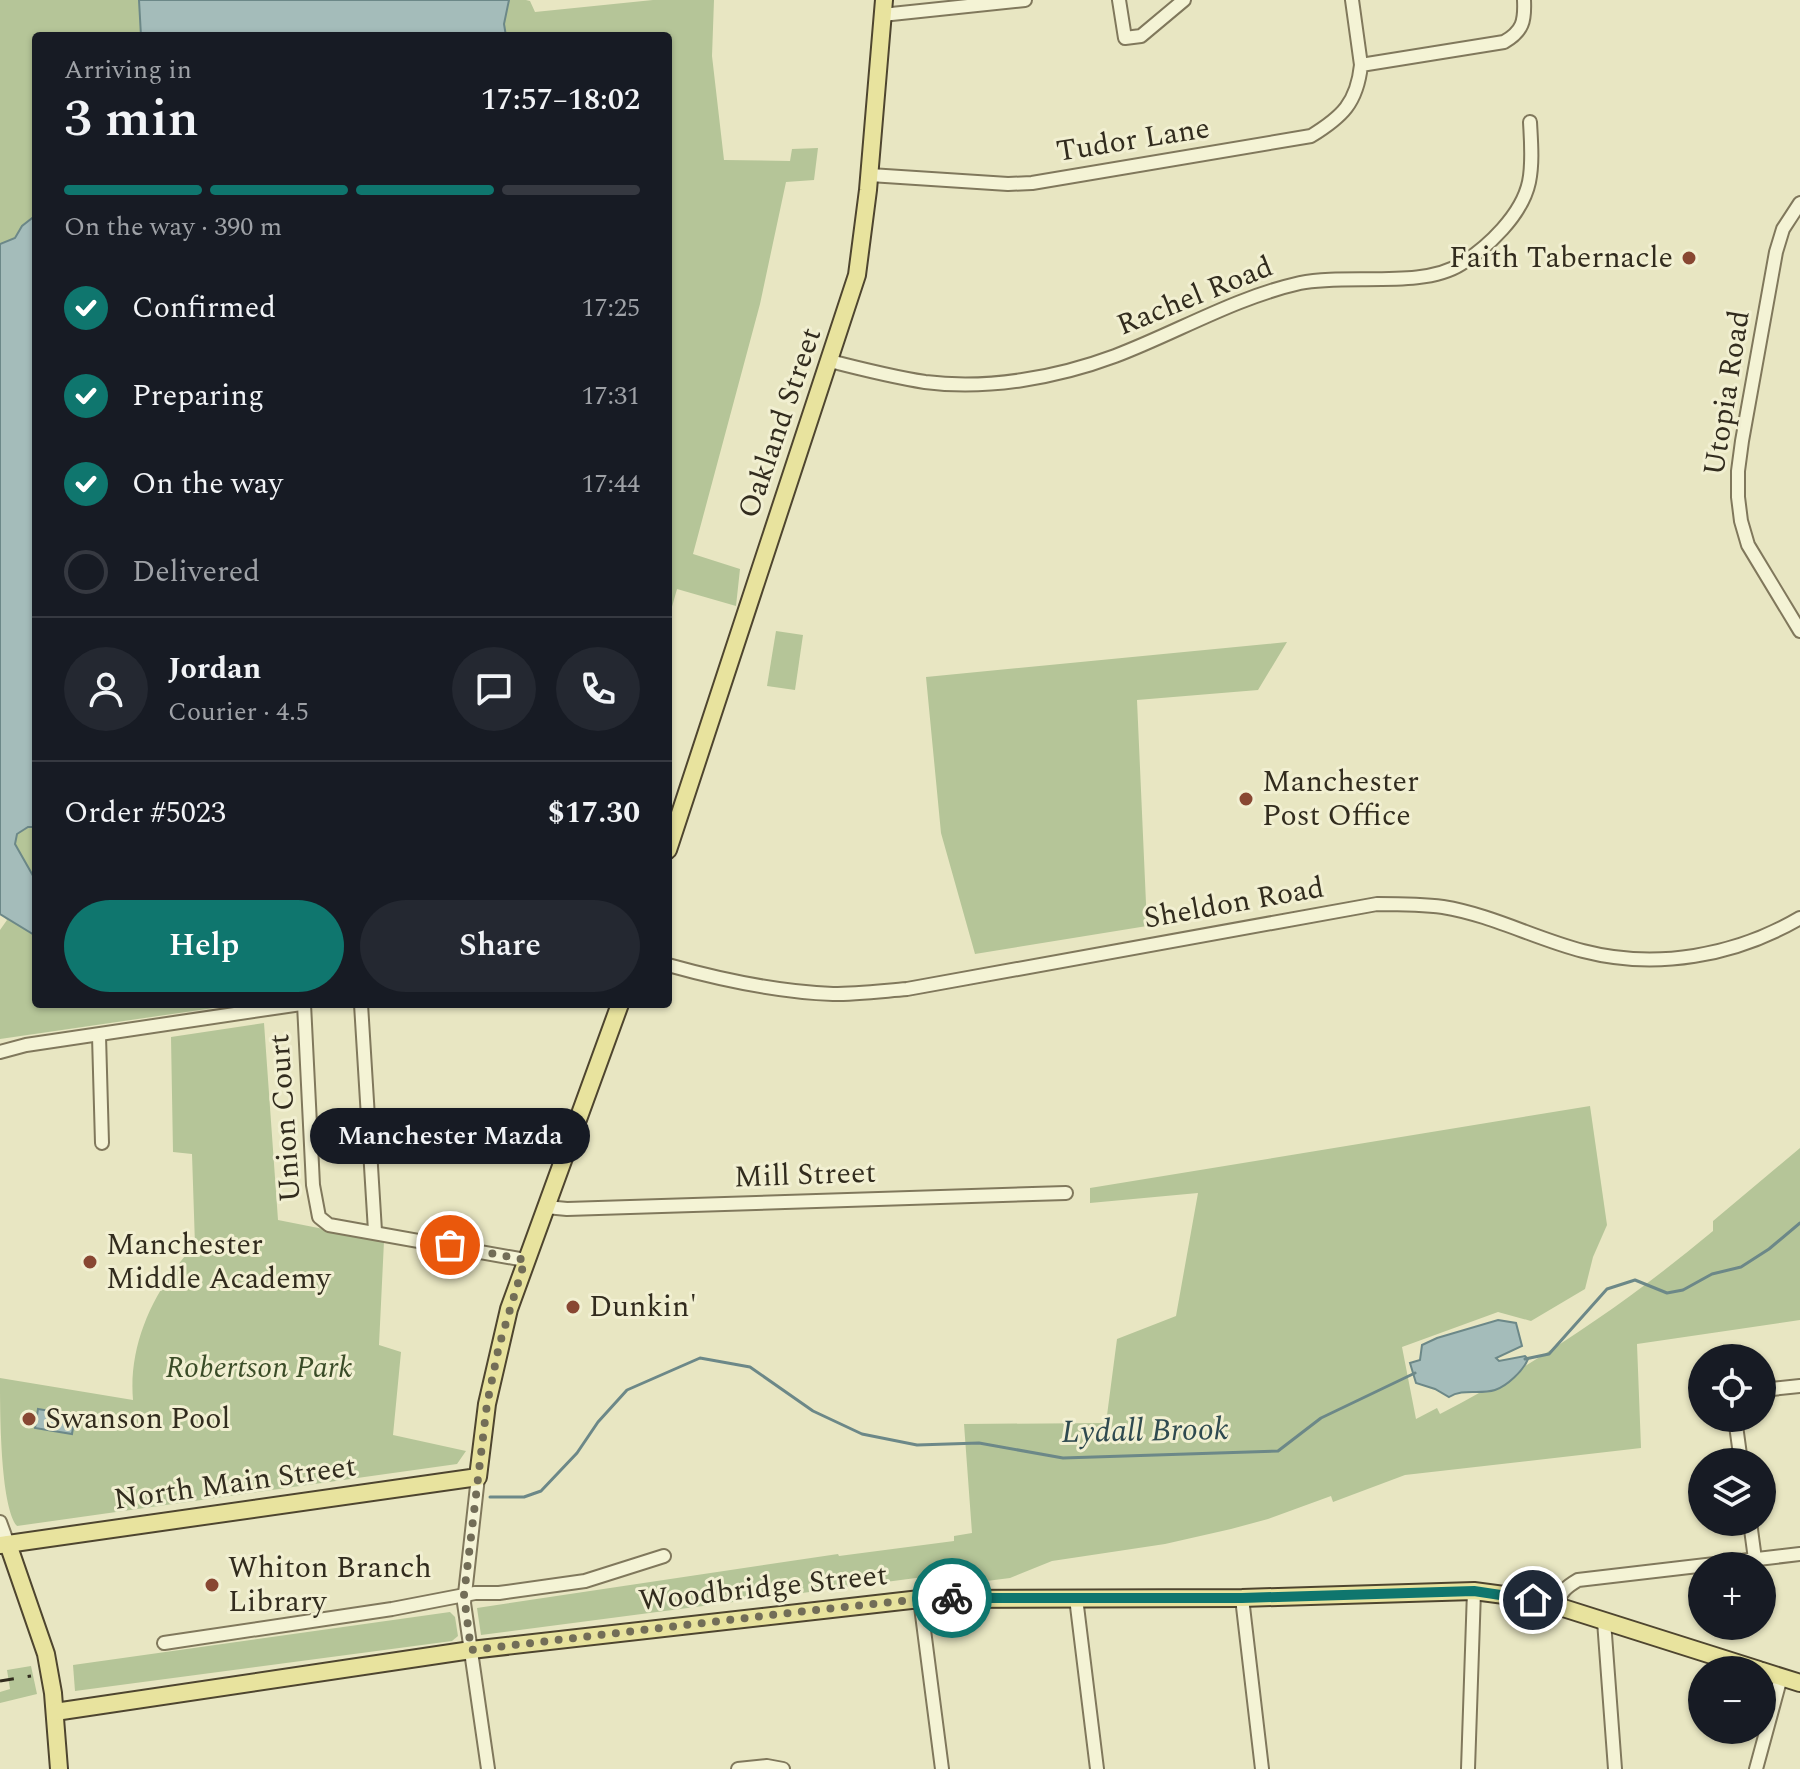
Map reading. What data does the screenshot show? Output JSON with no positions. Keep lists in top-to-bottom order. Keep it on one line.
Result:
{"streets":{"main road":["Oakland Street","North Main Street","Woodbridge Street"],"street":["Tudor Lane","Rachel Road","Utopia Road","Sheldon Road","Union Court","Mill Street"]},"crossings":[["Tudor Lane","Oakland Street"],["Rachel Road","Oakland Street"]],"water":["Lydall Brook"],"parks":["Robertson Park"],"places":["Faith Tabernacle","Manchester Post Office","Manchester Mazda","Manchester Middle Academy","Dunkin'","Swanson Pool","Whiton Branch Library"],"page":{"heading":["3 min","Arriving in","17:57–18:02"],"panel":["Jordan","Courier · 4.5","Order #5023","$17.30"],"bar":"On the way · 390 m","list":[["Confirmed","17:25"],["Preparing","17:31"],["On the way","17:44"],"Delivered"],"buttons":["Help","Share"],"bubble":"Manchester Mazda","map_buttons":["+","−"]}}
